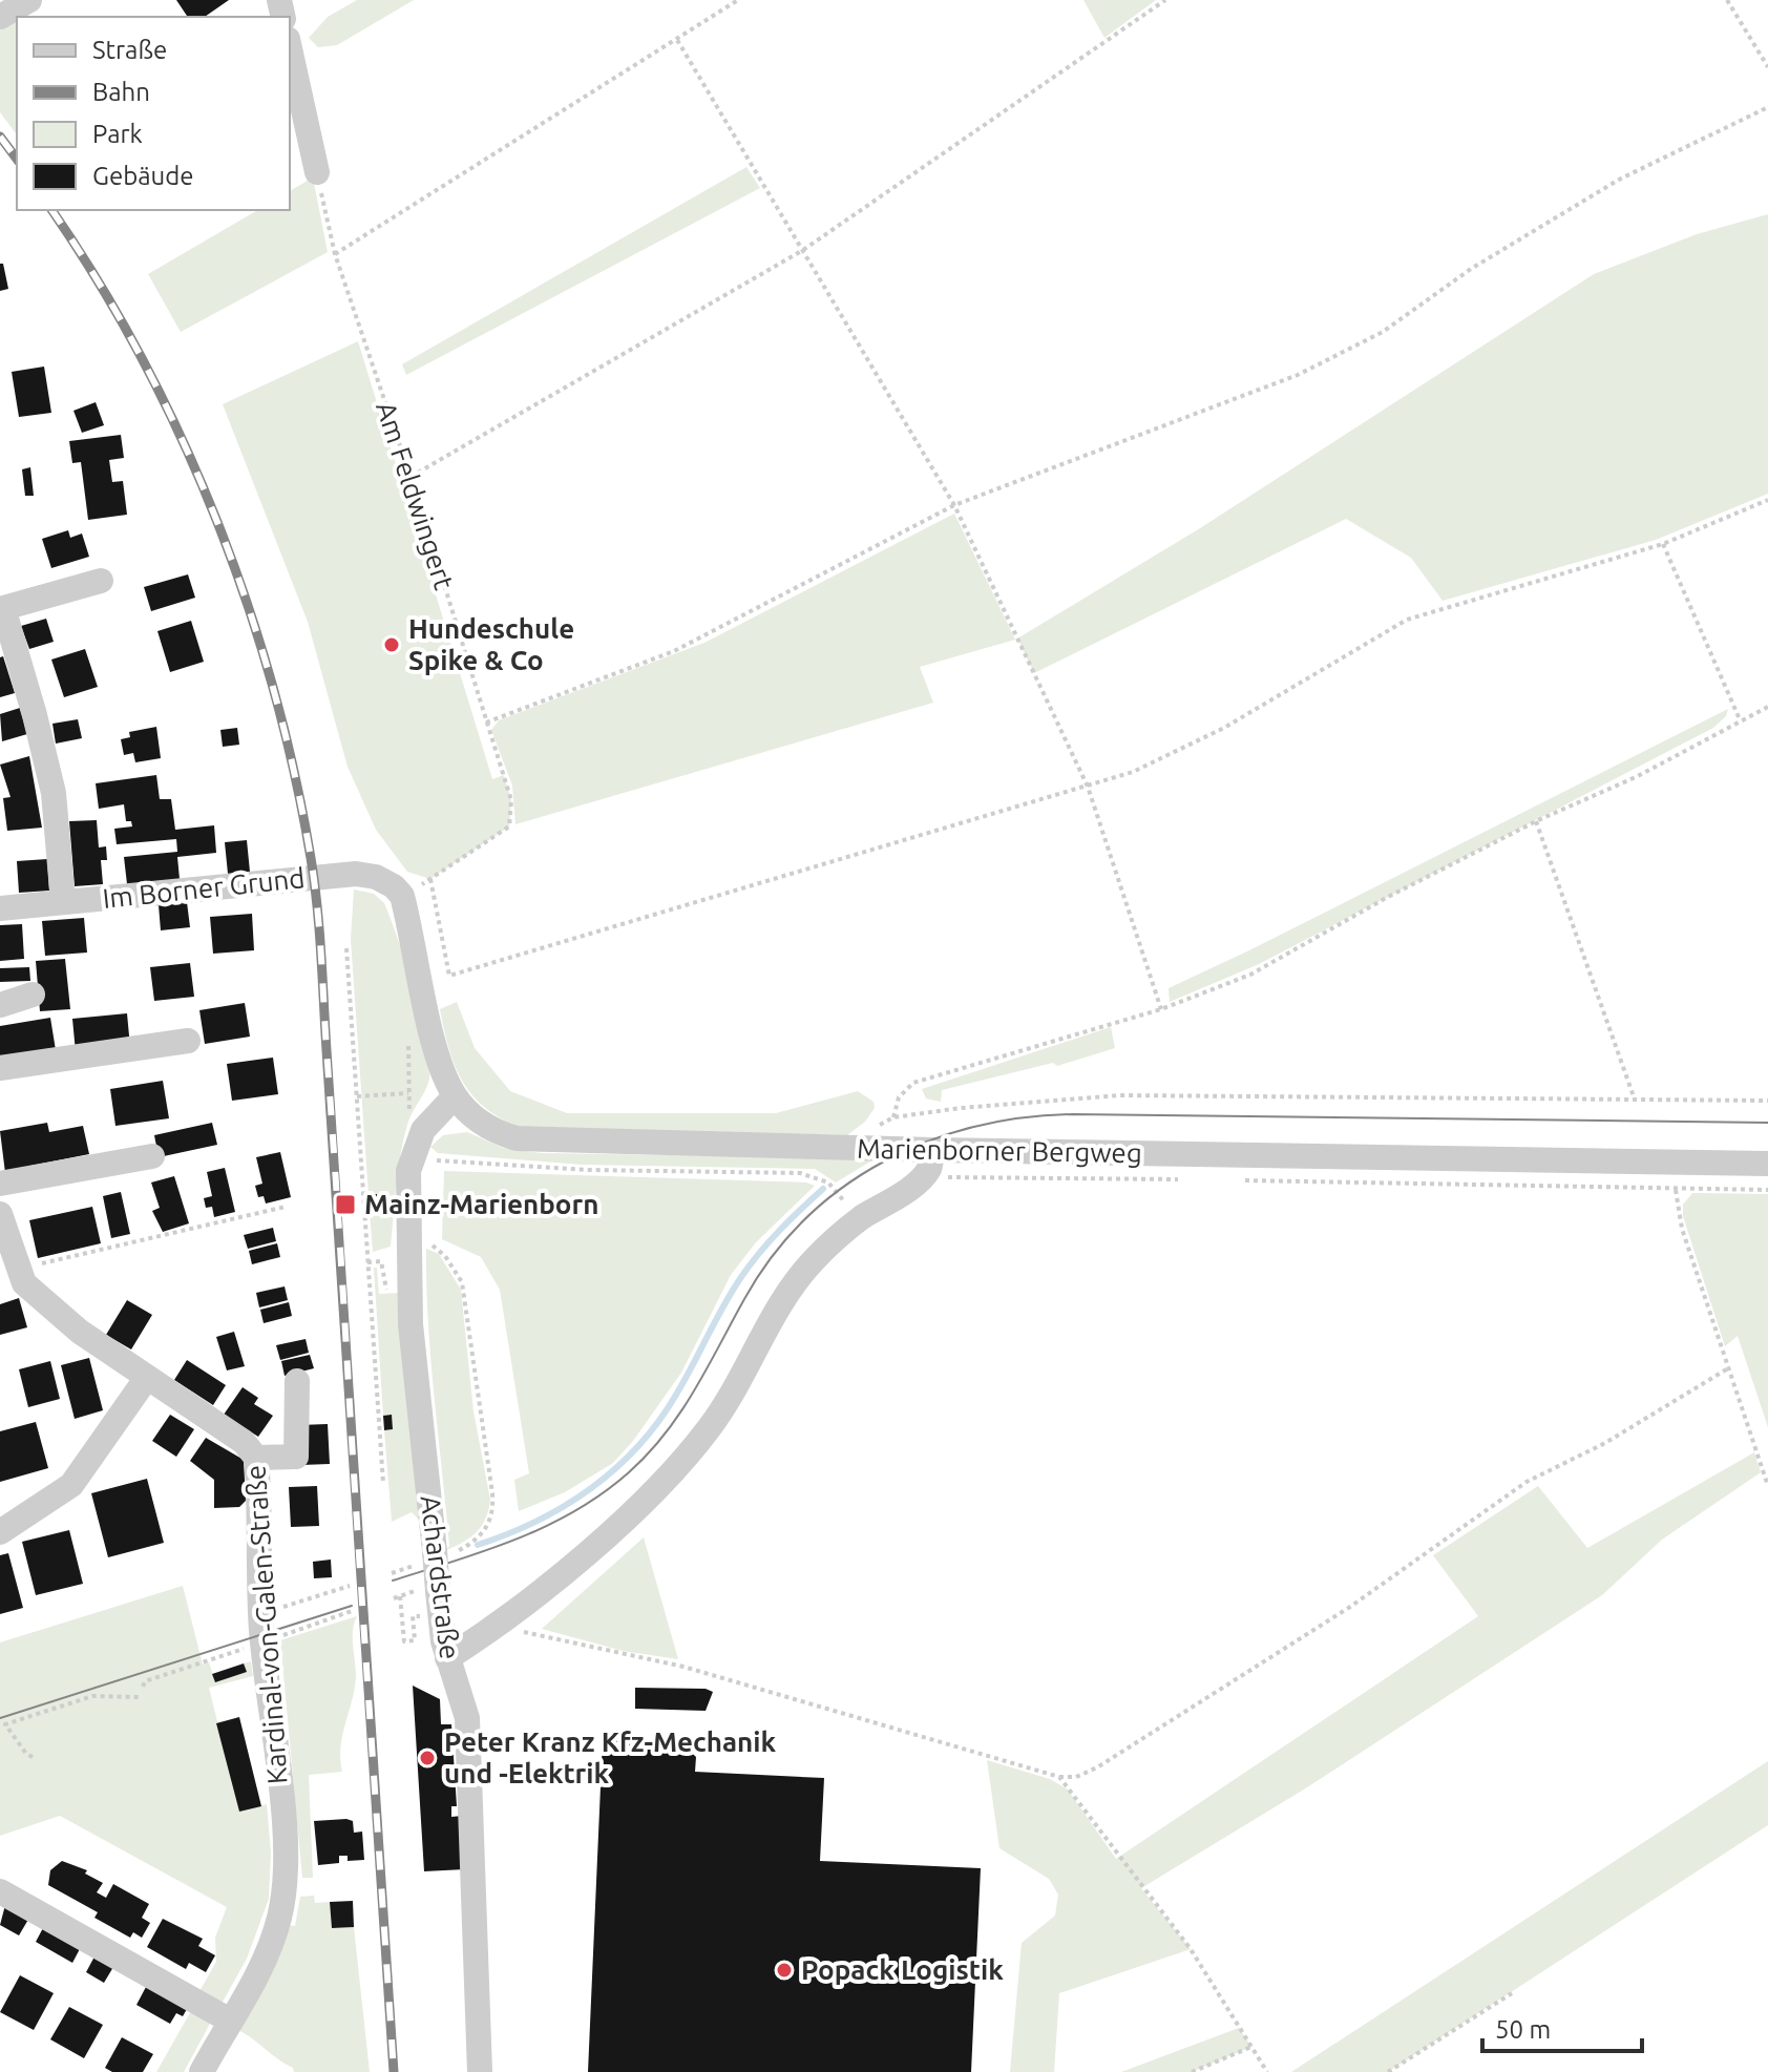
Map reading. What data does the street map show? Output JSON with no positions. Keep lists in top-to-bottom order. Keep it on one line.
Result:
{"streets":{"street":["Im Borner Grund","Marienborner Bergweg","Achardstraße","Kardinal-von-Galen-Straße"],"path":["Am Feldwingert"]},"crossings":[["Am Feldwingert","Im Borner Grund"],["Am Feldwingert","Marienborner Bergweg"],["Im Borner Grund","Marienborner Bergweg"],["Marienborner Bergweg","Achardstraße"]],"places":{"other":["Hundeschule Spike & Co","Peter Kranz Kfz-Mechanik und -Elektrik","Popack Logistik"],"transit":["Mainz-Marienborn"]},"legend":["Straße","Bahn","Park","Gebäude"],"scale_bar":"50 m"}
